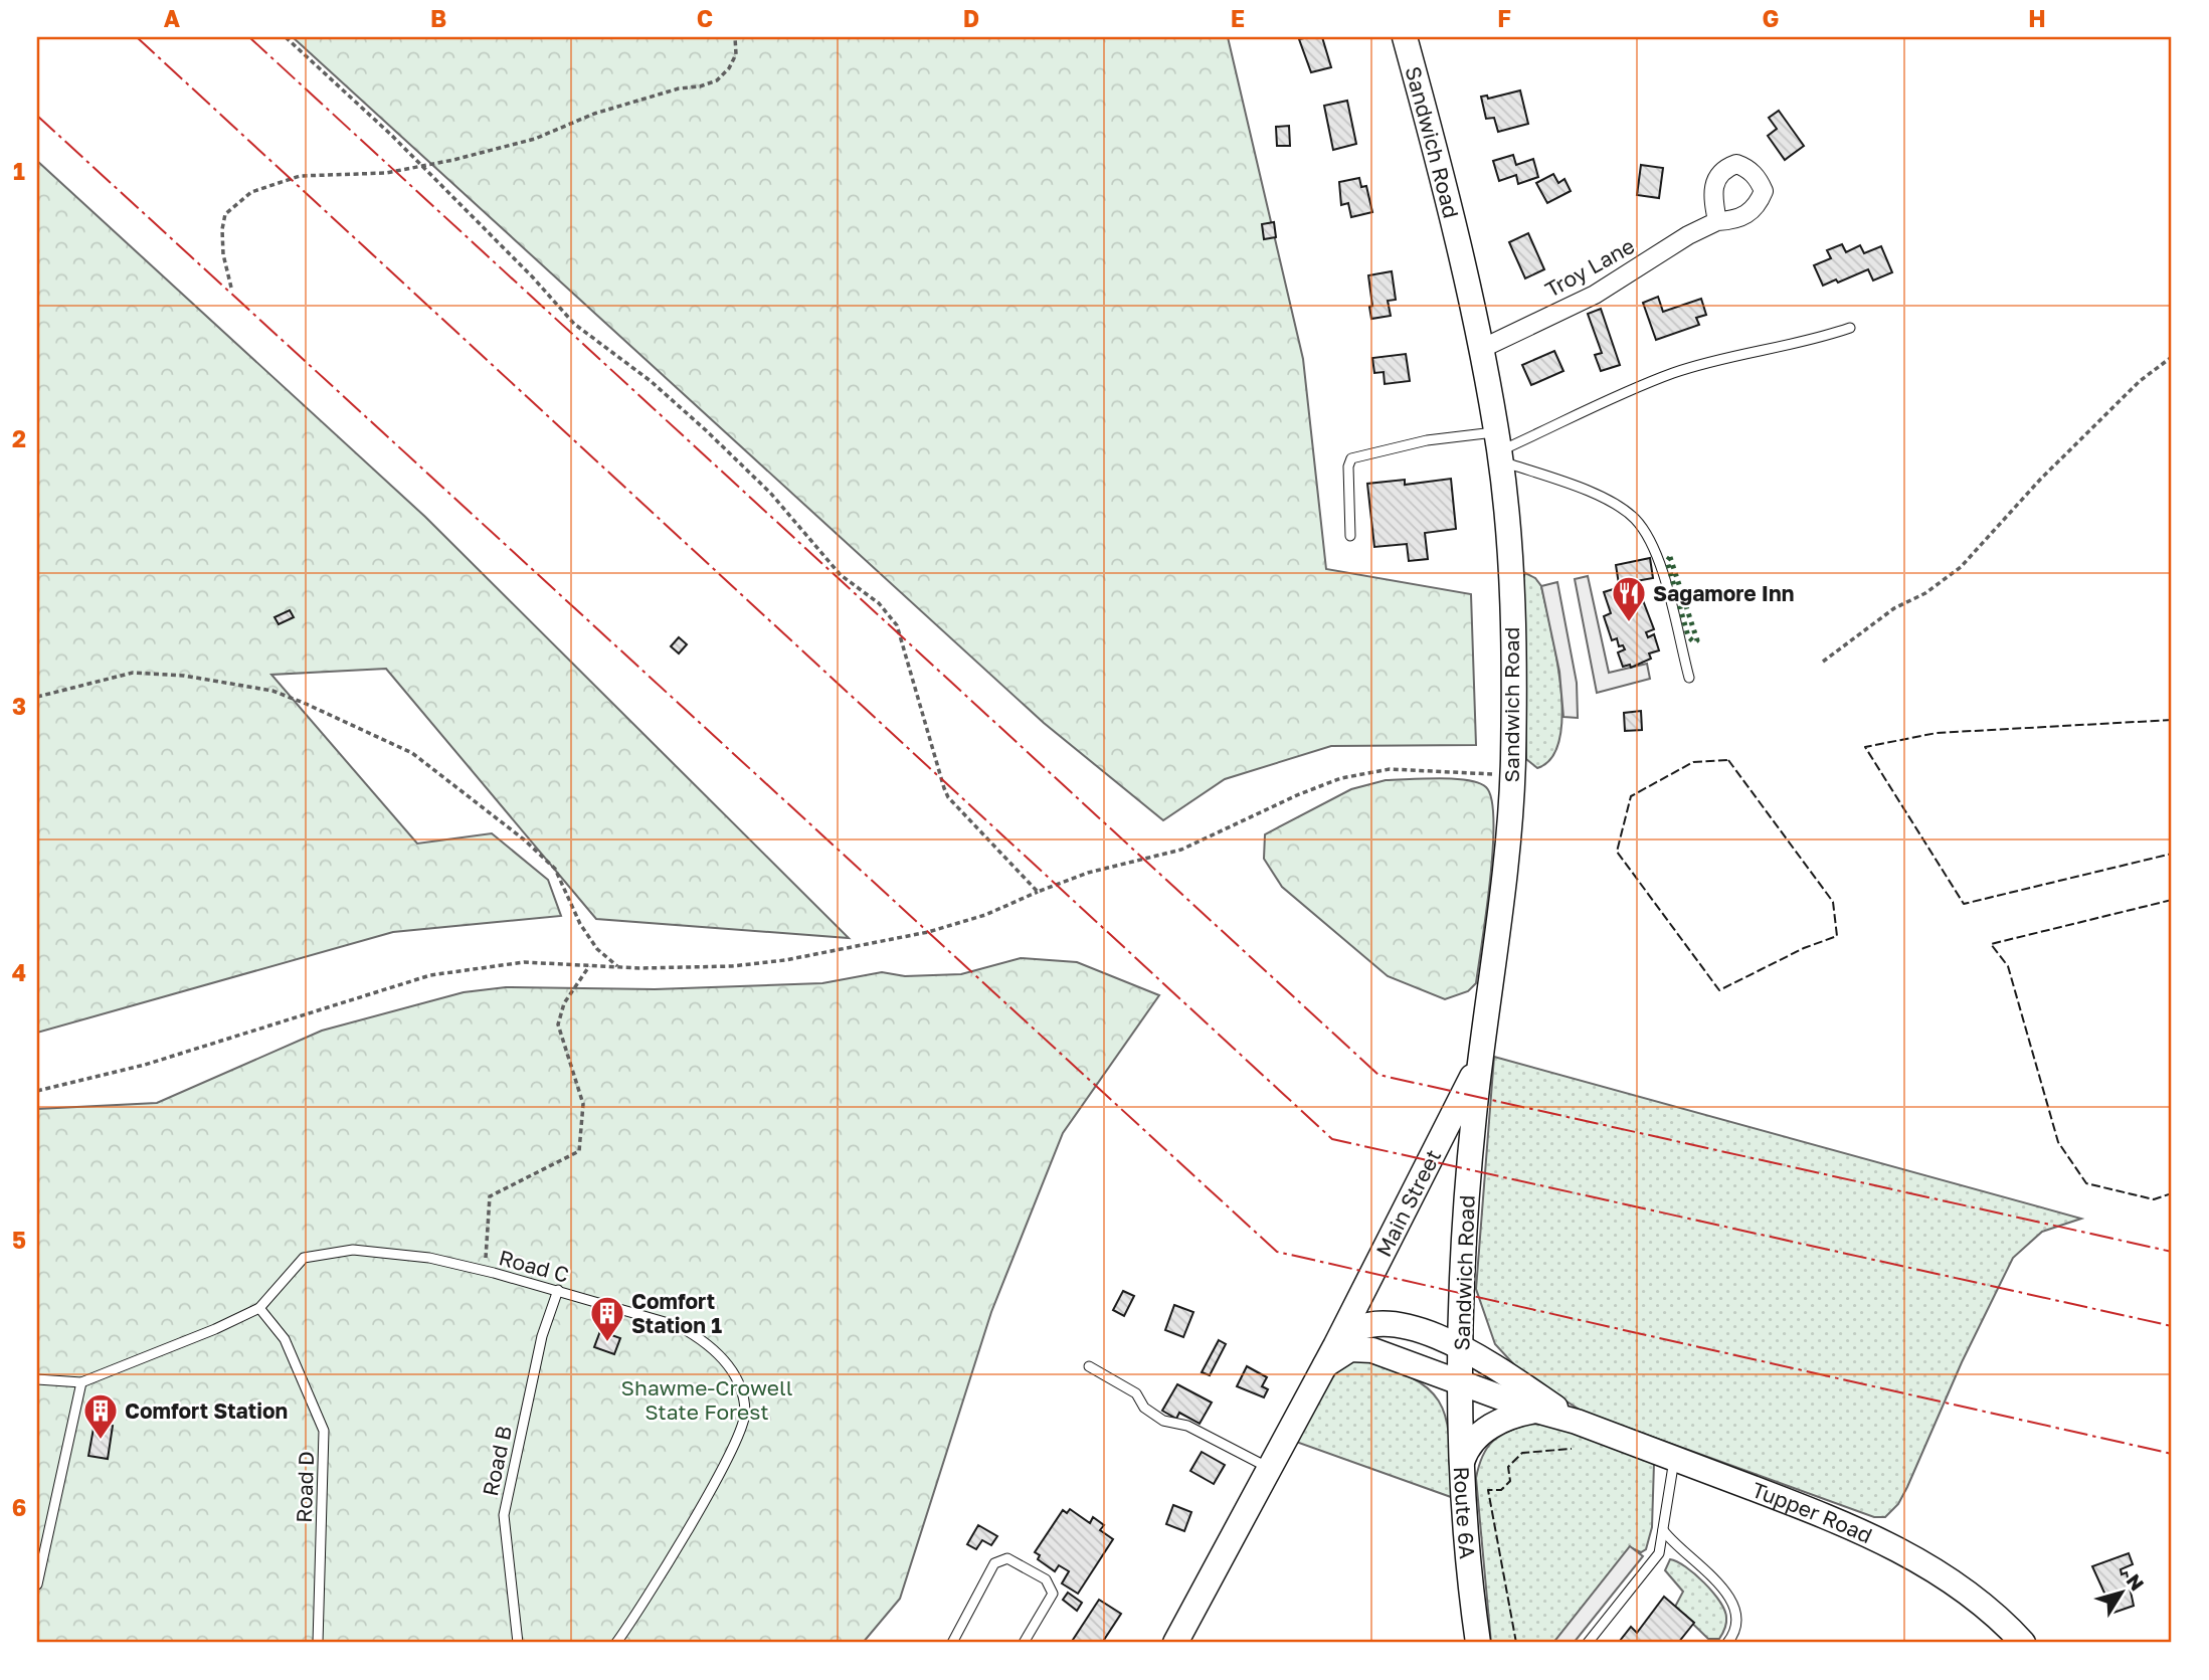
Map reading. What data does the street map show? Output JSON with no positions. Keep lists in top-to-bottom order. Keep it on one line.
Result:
{"streets":{"main road":["Sandwich Road","Main Street","Tupper Road","Route 6A"],"street":["Troy Lane"],"lane":["Road C","Road B","Road D"]},"crossings":[["Sandwich Road","Troy Lane"],["Sandwich Road","Main Street"],["Sandwich Road","Tupper Road"],["Sandwich Road","Route 6A"],["Main Street","Tupper Road"],["Road C","Road B"],["Road C","Road D"],["Tupper Road","Route 6A"]],"parks":["Shawme-Crowell State Forest"],"places":{"restaurant":["Sagamore Inn"],"building":["Comfort Station 1","Comfort Station"]},"north":"top right","grid":{"columns":["A","B","C","D","E","F","G","H"],"rows":["1","2","3","4","5","6"]}}
